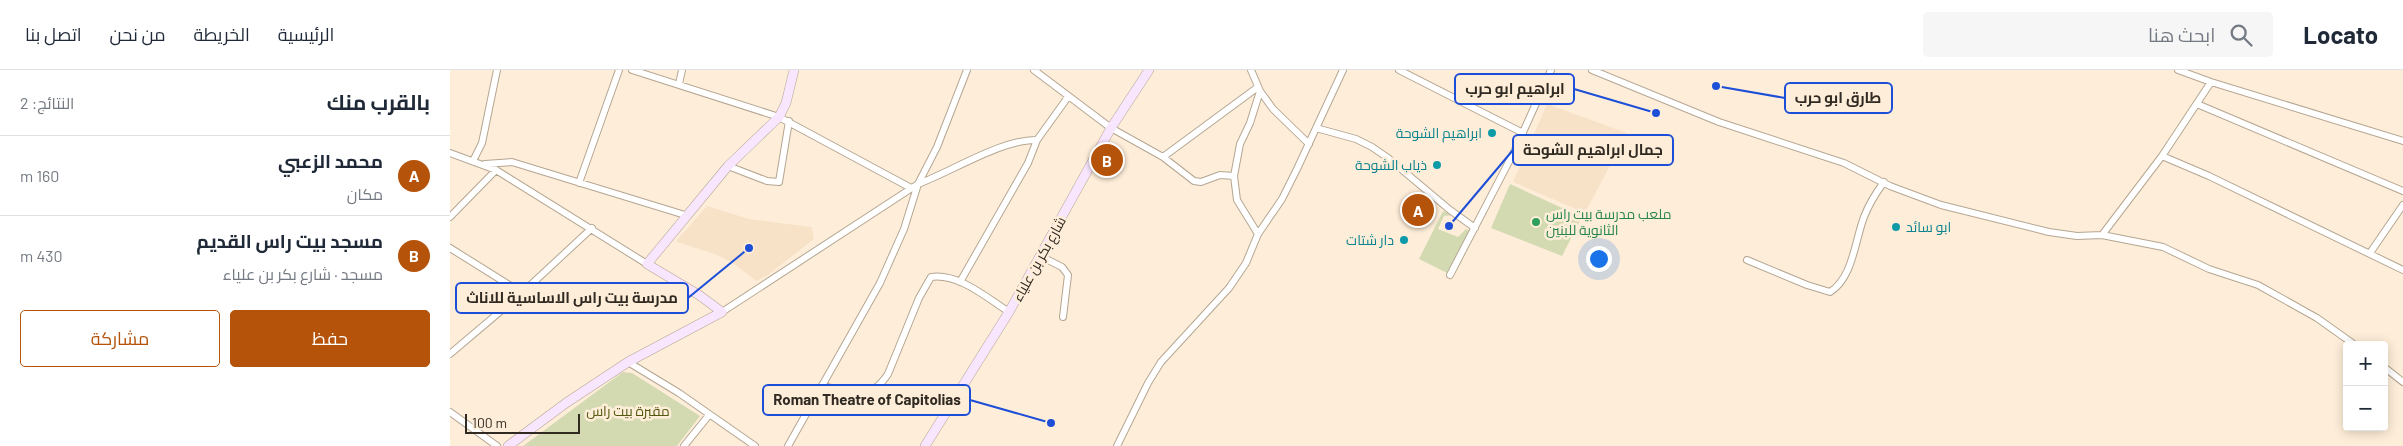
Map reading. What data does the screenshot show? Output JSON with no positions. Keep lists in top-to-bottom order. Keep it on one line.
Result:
{"streets":{"street":["شارع بكر بن علياء"]},"parks":["مقبرة بيت راس"],"places":["طارق ابو حرب","ابراهيم ابو حرب","ابراهيم الشوحة","ذياب الشوحة","ملعب مدرسة بيت راس الثانوية للبنين","جمال ابراهيم الشوحة","ابو سائد","دار شتات","مدرسة بيت راس الاساسية للاناث","Roman Theatre of Capitolias"],"scale_bar":"100 m","page":{"header":"Locato","search":"ابحث هنا","nav":["الرئيسية","الخريطة","من نحن","اتصل بنا"],"heading":["بالقرب منك","النتائج: 2"],"list":[{"mark":"A","name":"محمد الزعبي","note":"مكان","value":"160 m"},{"mark":"B","name":"مسجد بيت راس القديم","note":"مسجد · شارع بكر بن علياء","value":"430 m"}],"pins":["B","A"],"buttons":["حفظ","مشاركة"],"map_buttons":["+","−"],"scale":"100 m"}}
